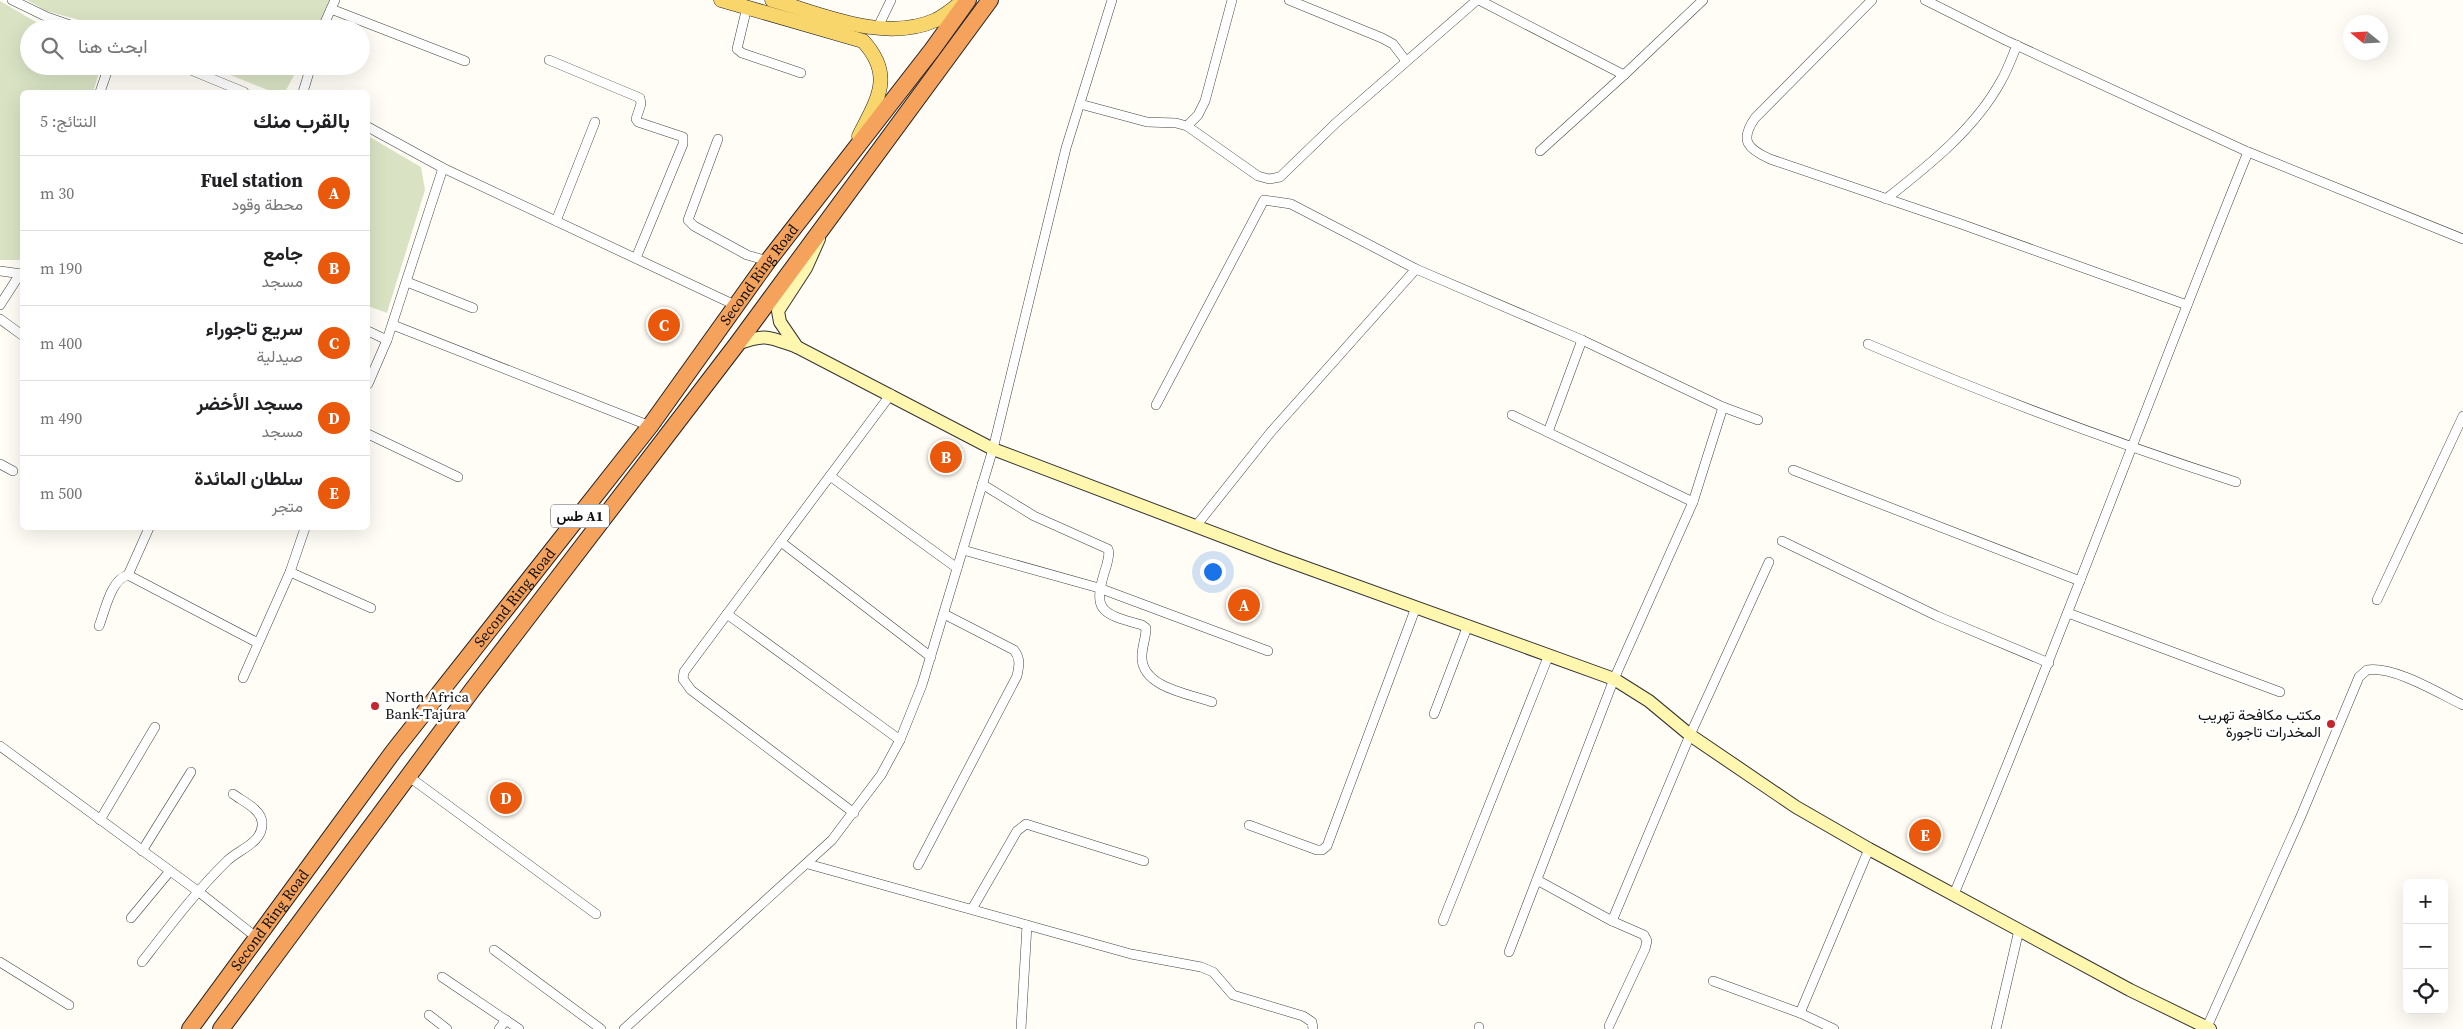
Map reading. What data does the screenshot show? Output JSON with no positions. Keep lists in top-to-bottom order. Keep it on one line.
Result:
{"streets":{"highway":["Second Ring Road","طس A1"]},"places":["North Africa Bank-Tajura","مكتب مكافحة تهريب المخدرات تاجورة"],"north":"left","page":{"search":"ابحث هنا","heading":["بالقرب منك","النتائج: 5"],"list":[{"mark":"A","name":"Fuel station","note":"محطة وقود","value":"30 m"},{"mark":"B","name":"جامع","note":"مسجد","value":"190 m"},{"mark":"C","name":"سريع تاجوراء","note":"صيدلية","value":"400 m"},{"mark":"D","name":"مسجد الأخضر","note":"مسجد","value":"490 m"},{"mark":"E","name":"سلطان المائدة","note":"متجر","value":"500 m"}],"pins":["C","B","A","D","E"],"map_buttons":["+","−"]}}
